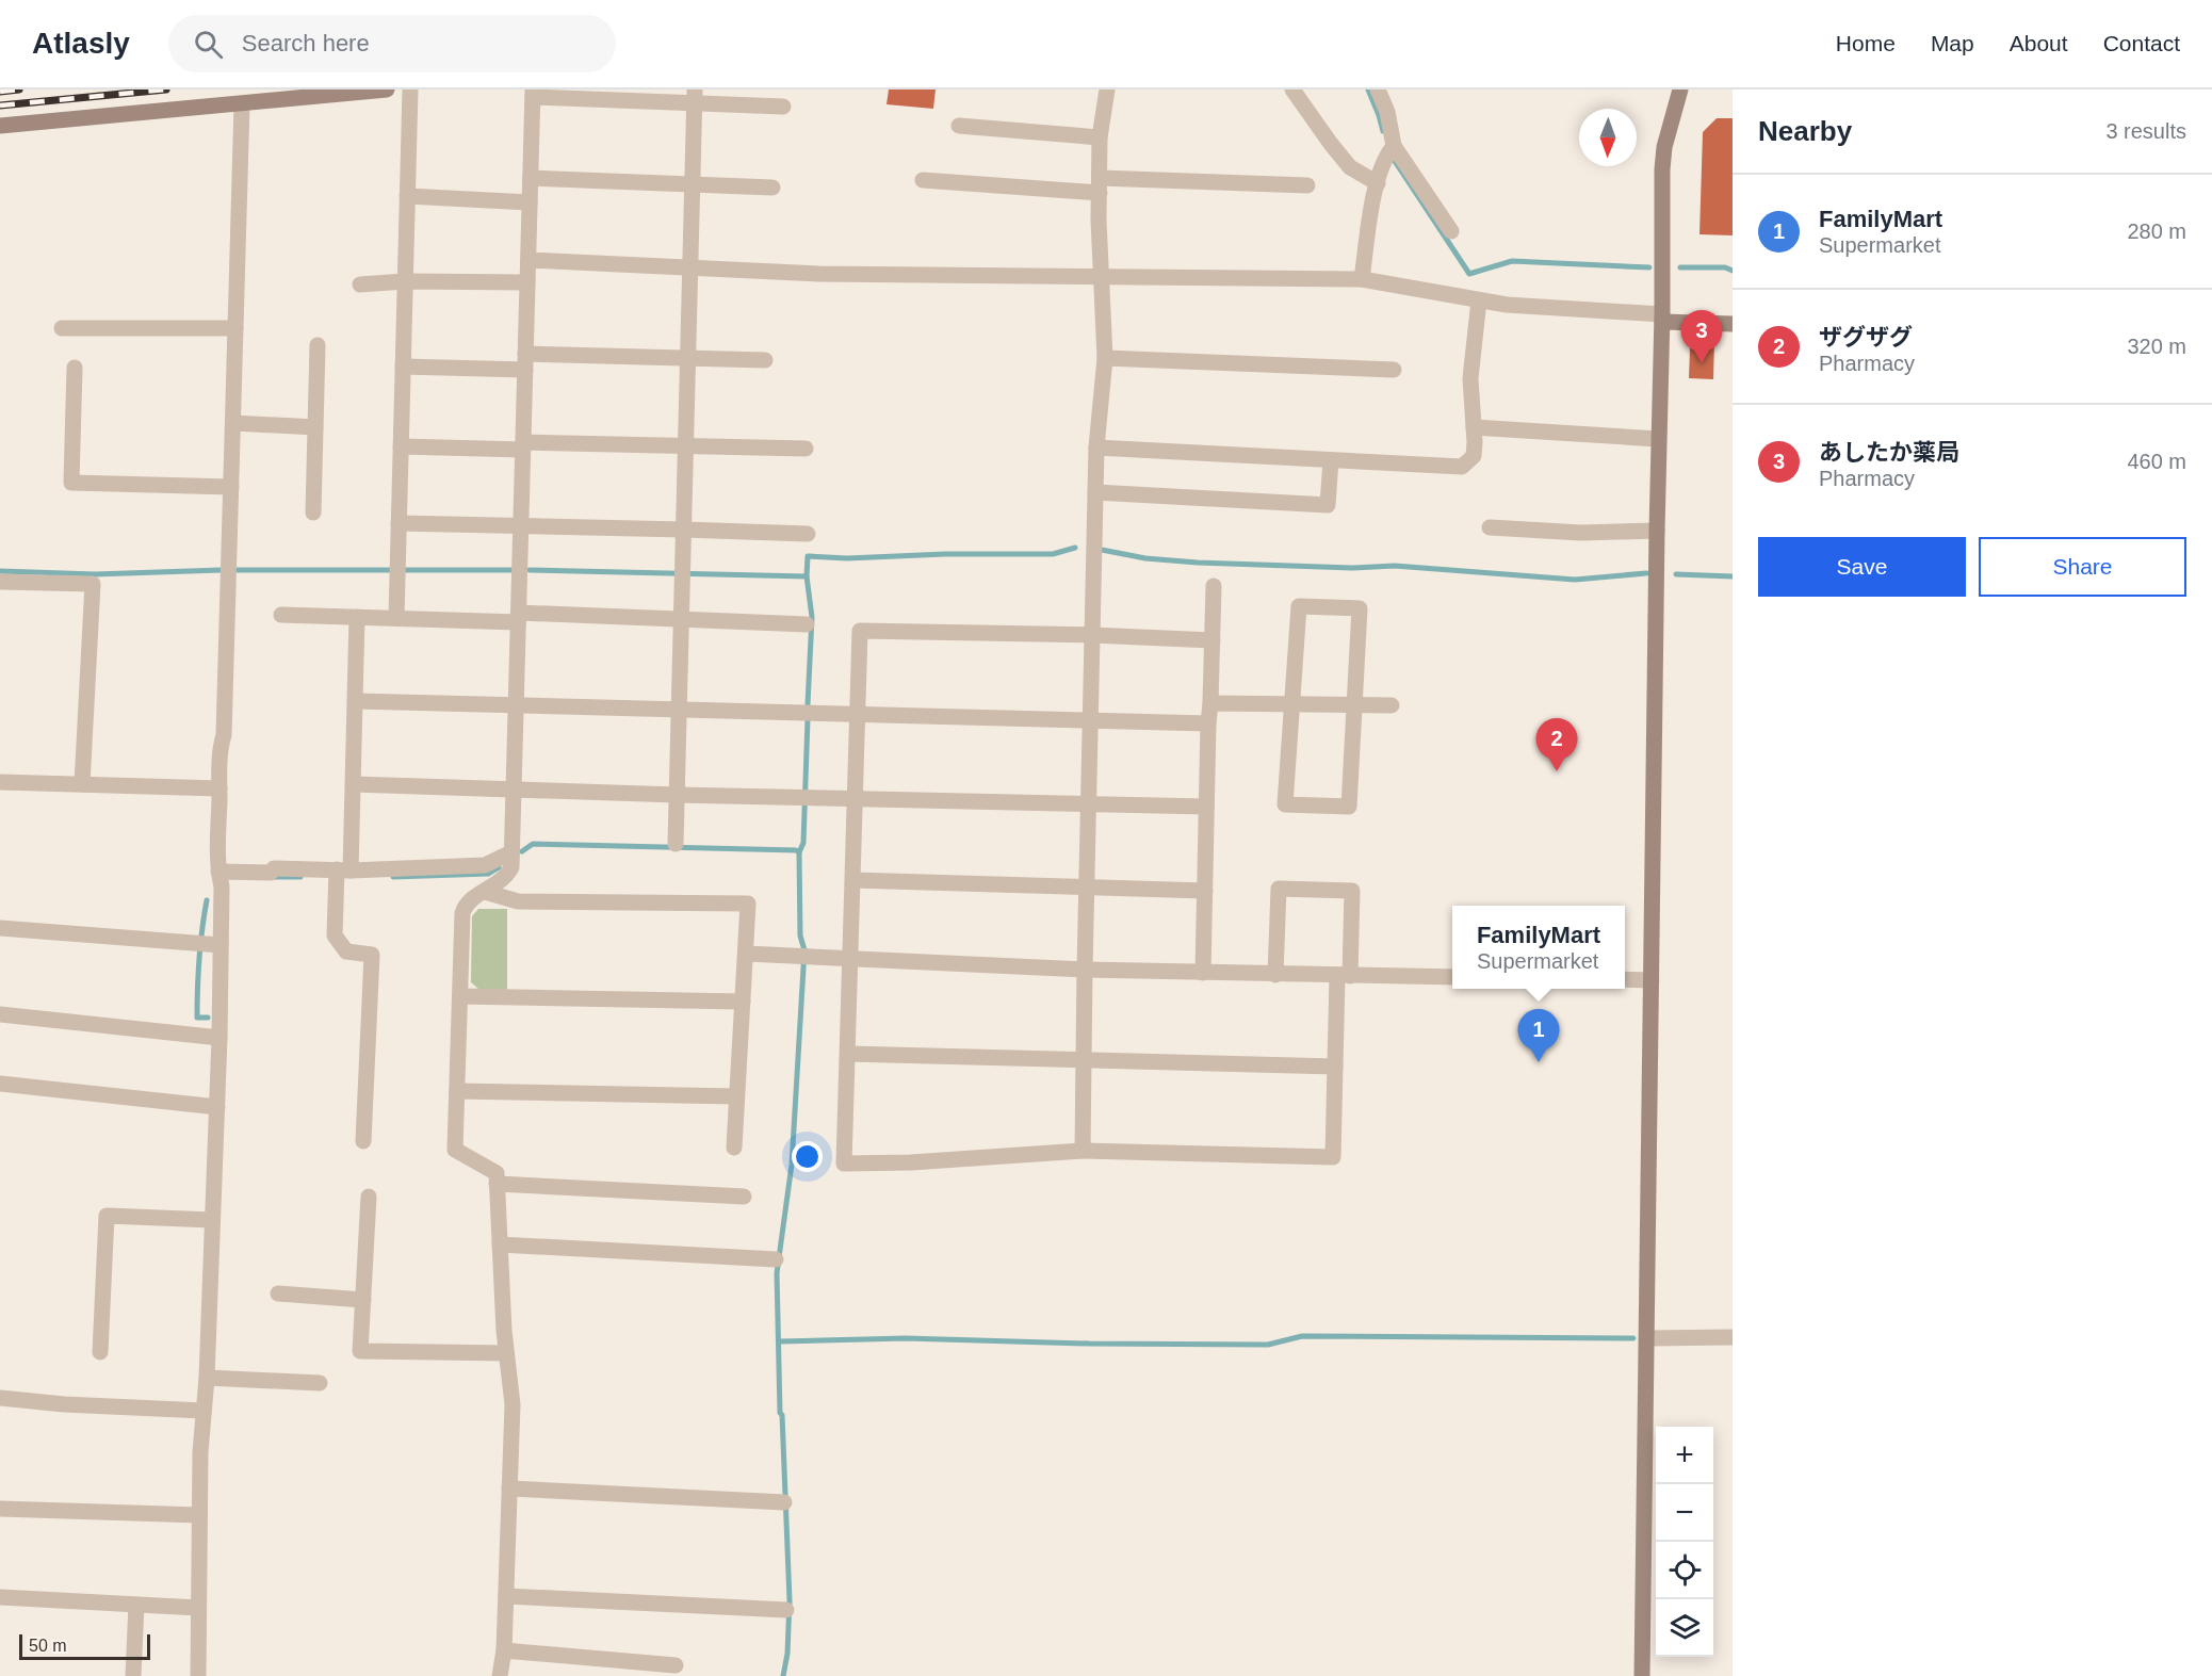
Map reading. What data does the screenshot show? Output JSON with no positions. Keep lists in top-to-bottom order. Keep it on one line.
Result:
{"scale_bar":"50 m","north":"bottom","page":{"header":"Atlasly","search":"Search here","nav":["Home","Map","About","Contact"],"heading":["Nearby","3 results"],"list":[{"mark":"1","name":"FamilyMart","note":"Supermarket","value":"280 m"},{"mark":"2","name":"ザグザグ","note":"Pharmacy","value":"320 m"},{"mark":"3","name":"あしたか薬局","note":"Pharmacy","value":"460 m"}],"pins":["3","2","1"],"buttons":["Save","Share"],"popup":["FamilyMart","Supermarket"],"map_buttons":["+","−"],"scale":"50 m"}}
